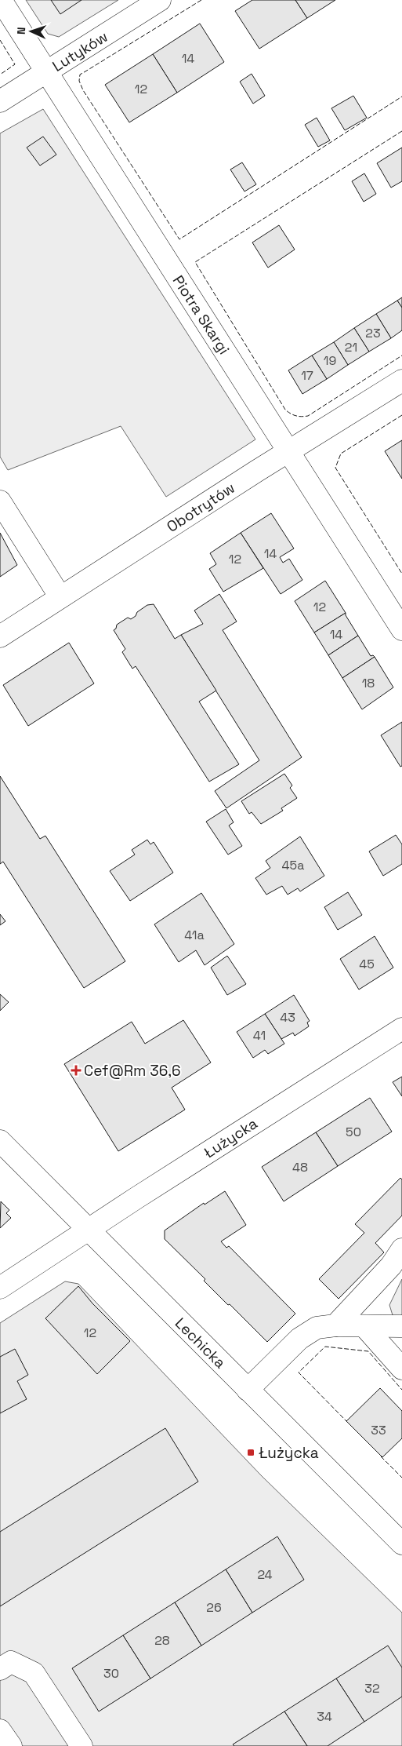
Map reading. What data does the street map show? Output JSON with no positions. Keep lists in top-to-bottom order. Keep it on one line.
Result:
{"streets":{"street":["Lutyków","Piotra Skargi","Obotrytów","Łużycka","Lechicka"]},"crossings":[["Lutyków","Piotra Skargi"],["Piotra Skargi","Obotrytów"],["Łużycka","Lechicka"]],"places":{"health":["Cef@Rm 36,6"],"transit":["Łużycka"]},"house_numbers":["14","12","23","21","19","17","14","12","12","14","18","45a","41a","45","43","41","50","48","12","33","24","26","28","30","32","34"],"north":"left"}
